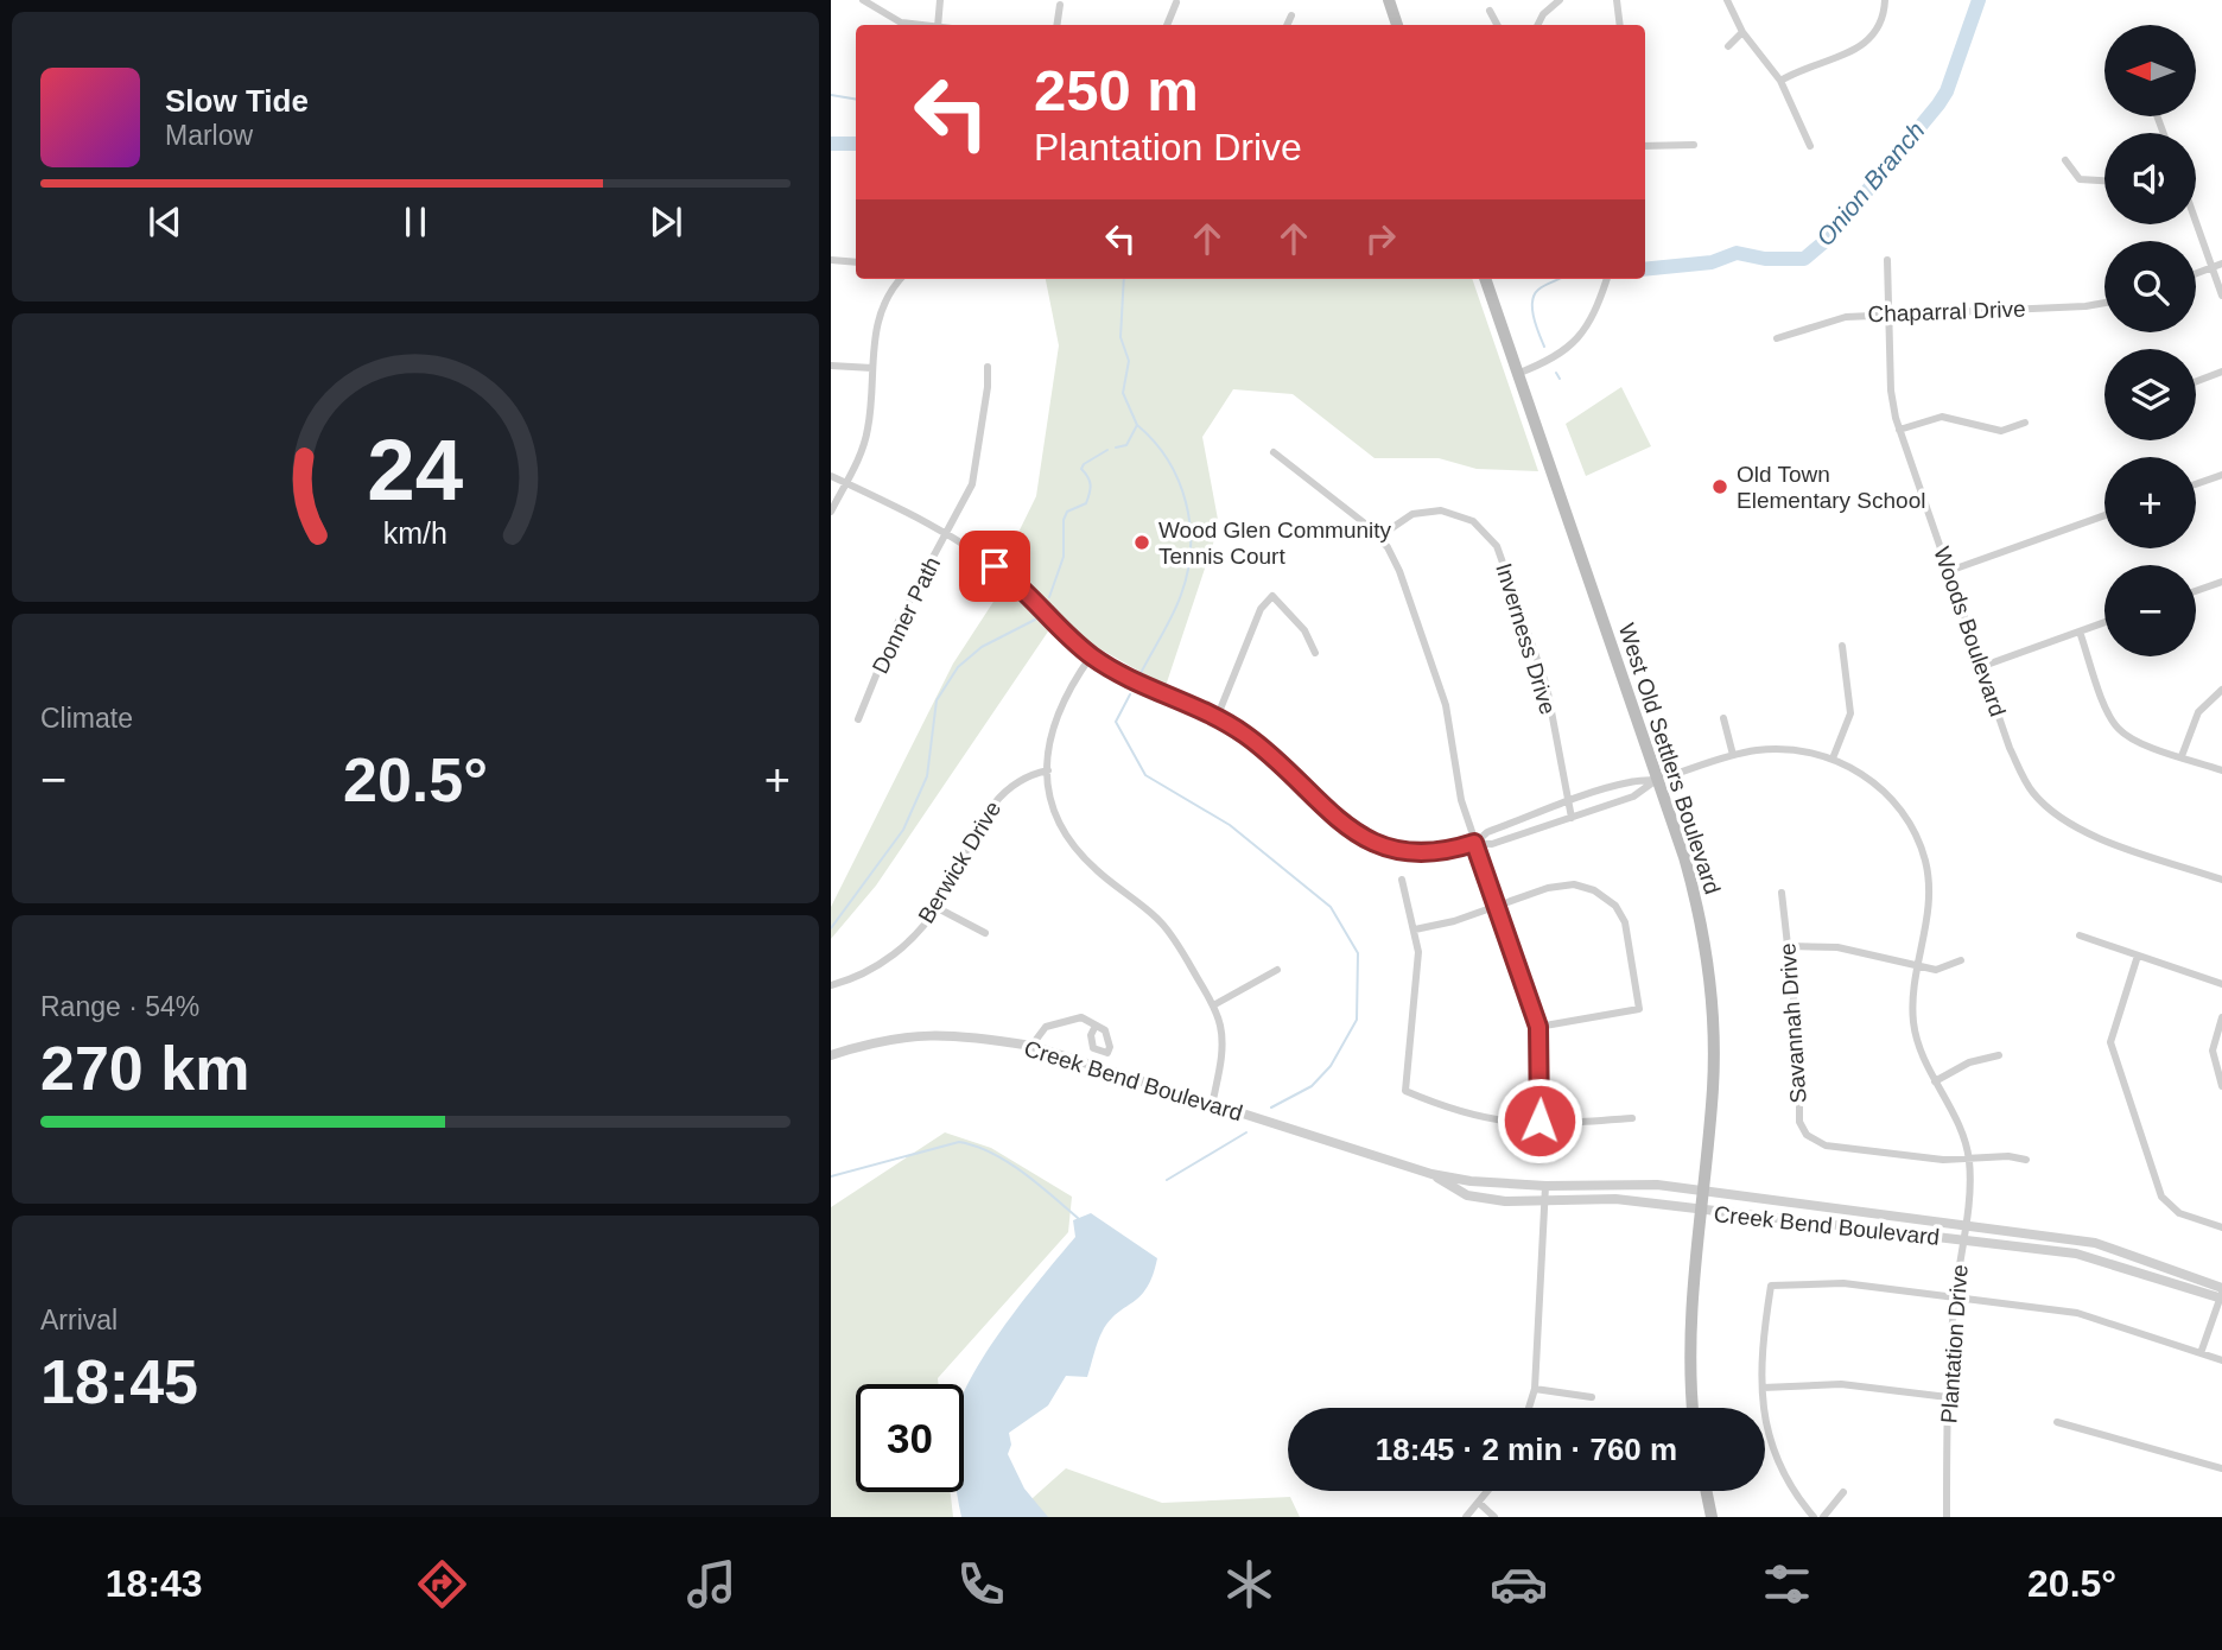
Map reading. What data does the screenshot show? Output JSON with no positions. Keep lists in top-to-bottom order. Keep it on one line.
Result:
{"streets":{"main road":["West Old Settlers Boulevard"],"street":["Chaparral Drive","Donner Path","Woods Boulevard","Inverness Drive","Berwick Drive","Savannah Drive","Creek Bend Boulevard","Plantation Drive"]},"crossings":[["Chaparral Drive","Woods Boulevard"],["Donner Path","Plantation Drive"],["Inverness Drive","Plantation Drive"],["West Old Settlers Boulevard","Creek Bend Boulevard"],["West Old Settlers Boulevard","Plantation Drive"],["Savannah Drive","Plantation Drive"],["Creek Bend Boulevard","Plantation Drive"]],"water":["Onion Branch"],"places":["Old Town Elementary School","Wood Glen Community Tennis Court"],"north":"left","page":{"map_buttons":["+","−"],"turn":["250 m","Plantation Drive"],"song":["Slow Tide","Marlow"],"tile":["Climate",["Range · 54%","270 km"],["Arrival","18:45"]],"heat":["−","20.5°","+"],"limit":"30","trip":"18:45 · 2 min · 760 m","tabs":["18:43","20.5°"],"gauge":["24","km/h"]}}
